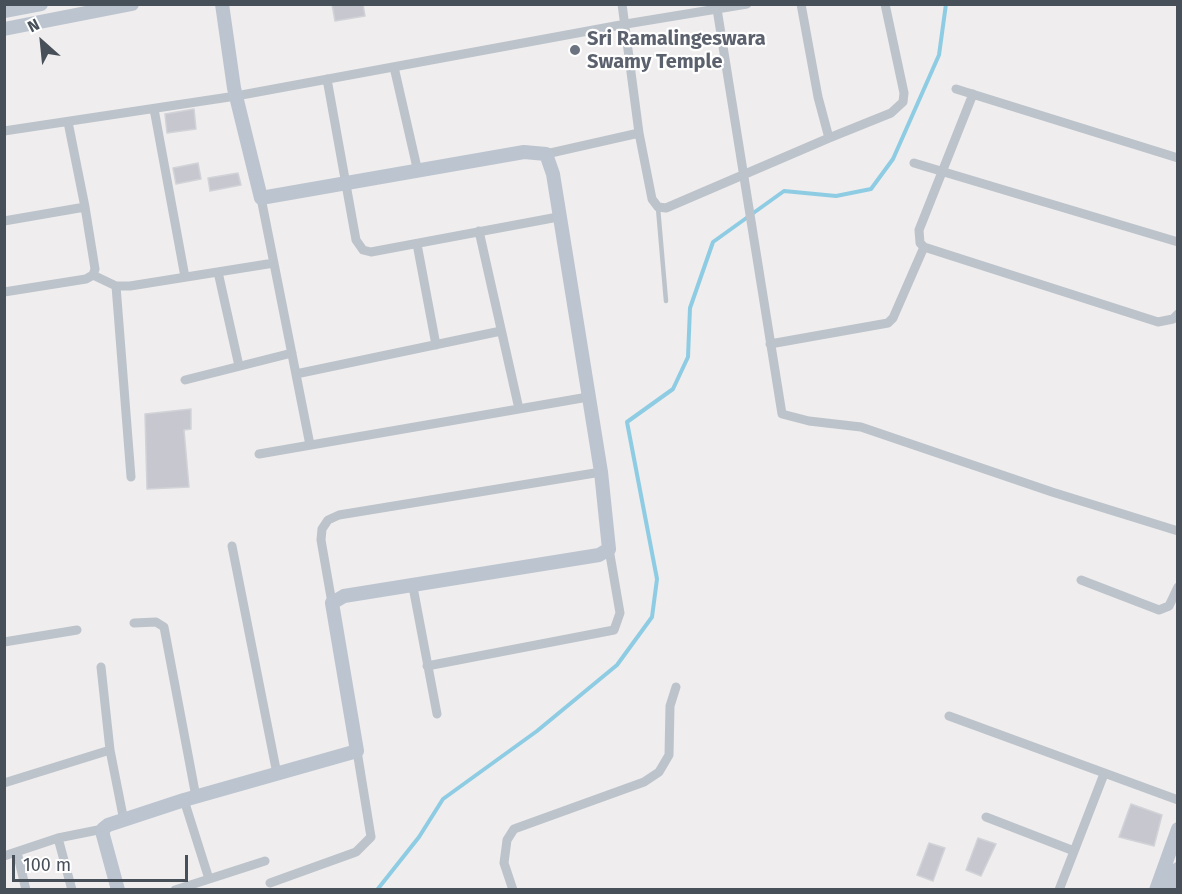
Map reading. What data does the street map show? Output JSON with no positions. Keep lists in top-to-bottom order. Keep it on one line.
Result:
{"places":["Sri Ramalingeswara Swamy Temple"],"scale_bar":"100 m","north":"top left"}
